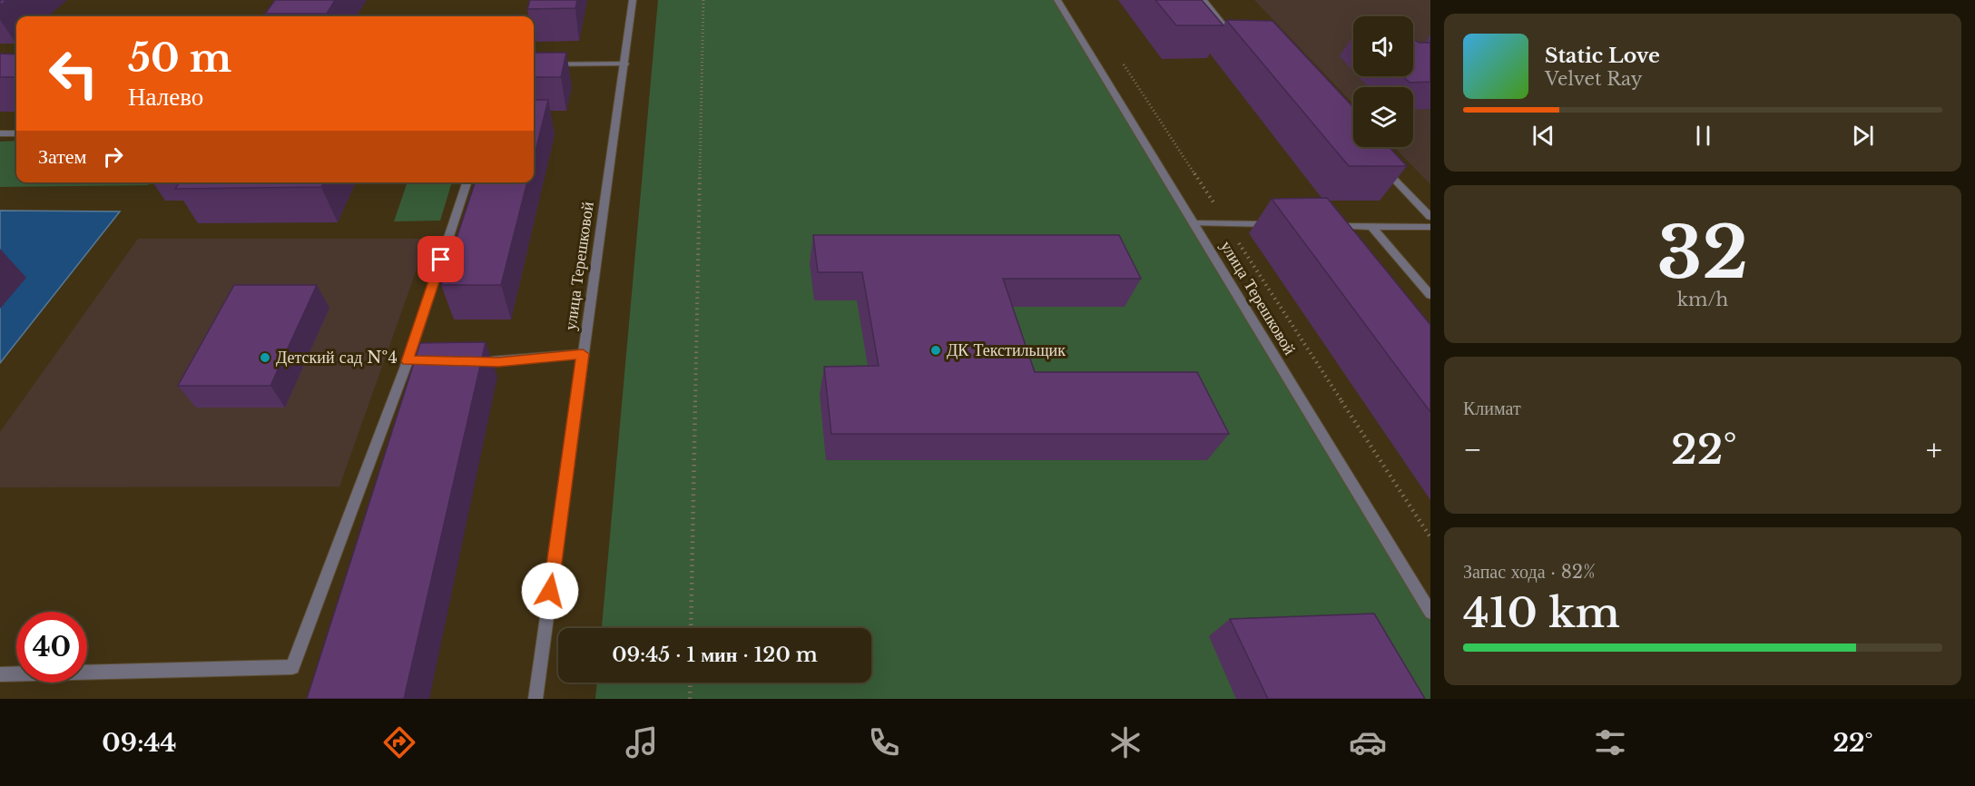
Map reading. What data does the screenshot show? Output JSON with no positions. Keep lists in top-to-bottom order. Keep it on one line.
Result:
{"streets":{"street":["улица Терешковой"]},"places":["ДК Текстильщик","Детский сад №4"],"page":{"turn":["50 m","Налево"],"song":["Static Love","Velvet Ray"],"then":"Затем","tile":[["32","km/h"],"Климат",["Запас хода · 82%","410 km"]],"heat":["−","22°","+"],"limit":"40","trip":"09:45 · 1 мин · 120 m","tabs":["09:44","22°"]}}
